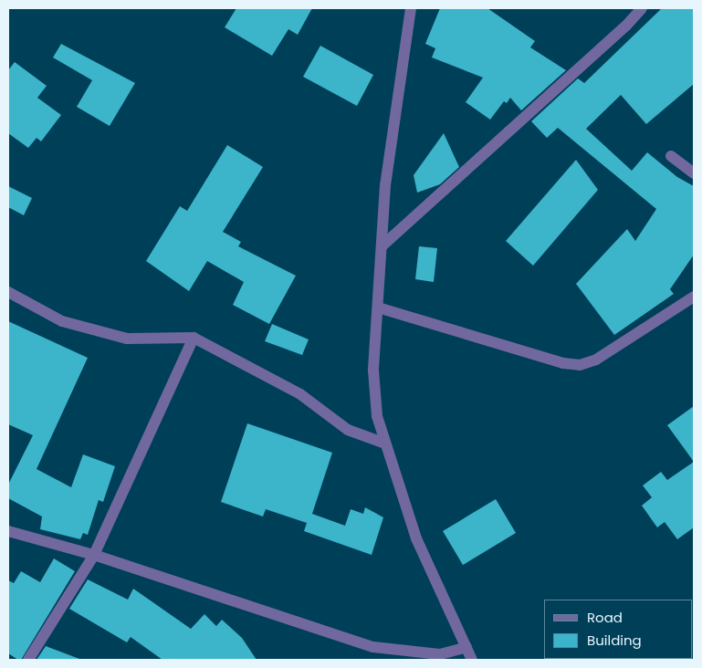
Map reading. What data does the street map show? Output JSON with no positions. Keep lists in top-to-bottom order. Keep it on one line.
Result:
{"legend":["Road","Building"]}
